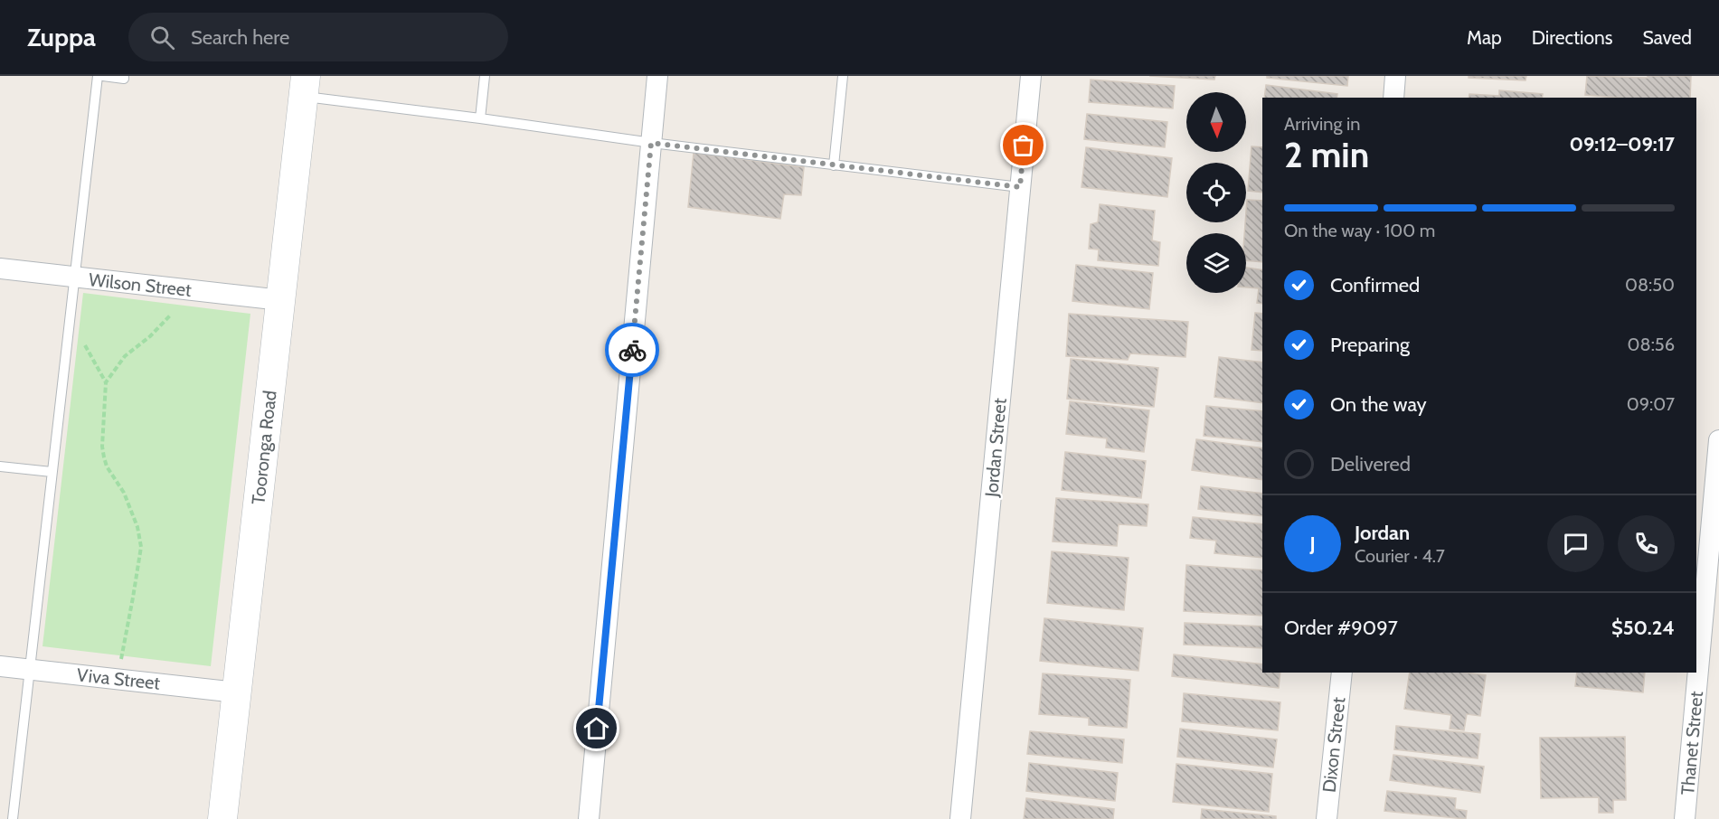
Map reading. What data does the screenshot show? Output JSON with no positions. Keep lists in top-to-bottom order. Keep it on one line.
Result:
{"streets":{"main road":["Tooronga Road"],"street":["Wilson Street","Jordan Street","Viva Street","Thanet Street","Dixon Street"]},"crossings":[["Wilson Street","Tooronga Road"],["Tooronga Road","Viva Street"]],"north":"bottom","page":{"header":"Zuppa","search":"Search here","nav":["Map","Directions","Saved"],"heading":["2 min","Arriving in","09:12–09:17"],"panel":["Jordan","Courier · 4.7","Order #9097","$50.24"],"bar":"On the way · 100 m","list":[["Confirmed","08:50"],["Preparing","08:56"],["On the way","09:07"],"Delivered"],"round":"J"}}
